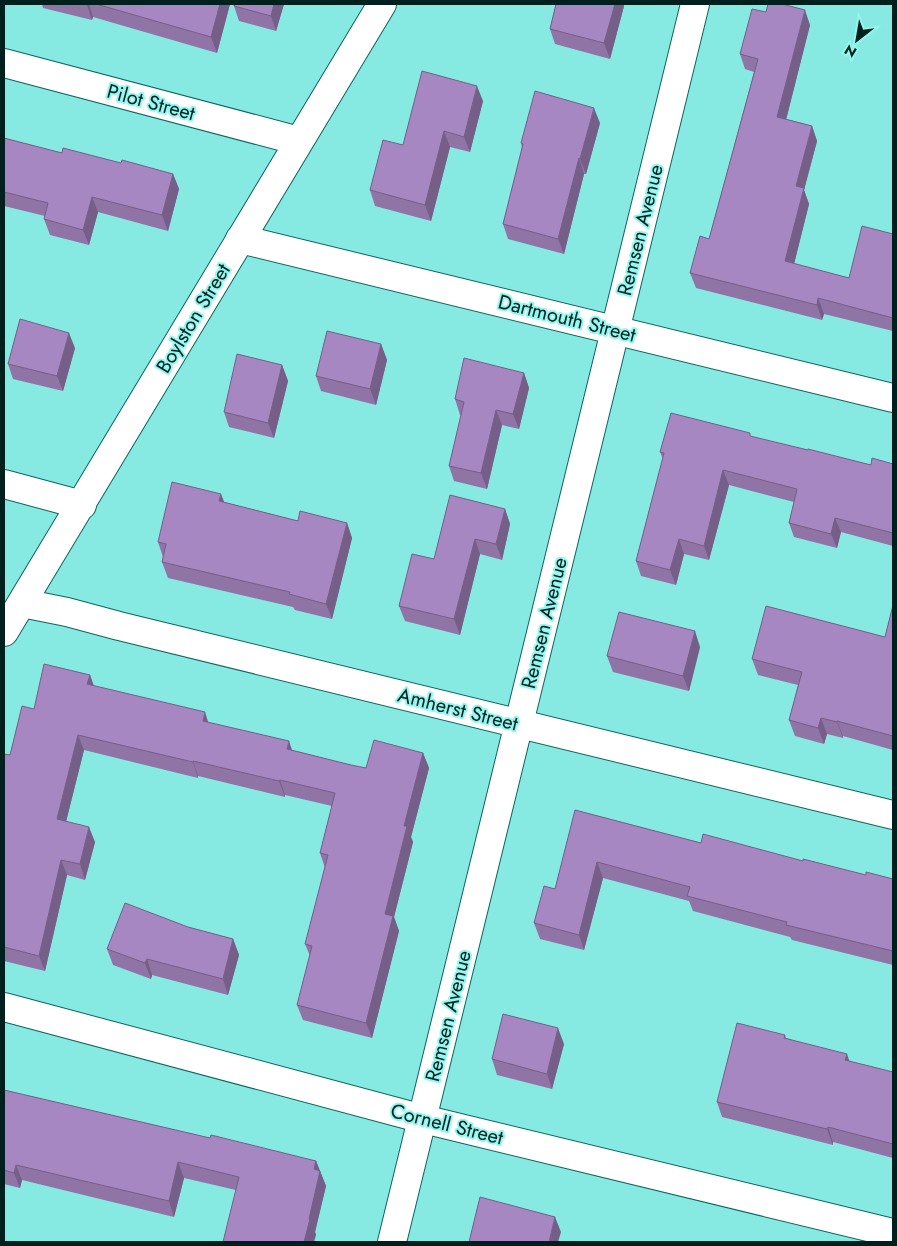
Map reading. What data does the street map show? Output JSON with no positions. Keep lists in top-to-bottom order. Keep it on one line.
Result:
{"streets":{"street":["Pilot Street","Remsen Avenue","Boylston Street","Dartmouth Street","Amherst Street","Cornell Street"]},"crossings":[["Pilot Street","Boylston Street"],["Remsen Avenue","Dartmouth Street"],["Remsen Avenue","Amherst Street"],["Remsen Avenue","Cornell Street"],["Boylston Street","Dartmouth Street"],["Boylston Street","Amherst Street"]],"north":"bottom left"}
